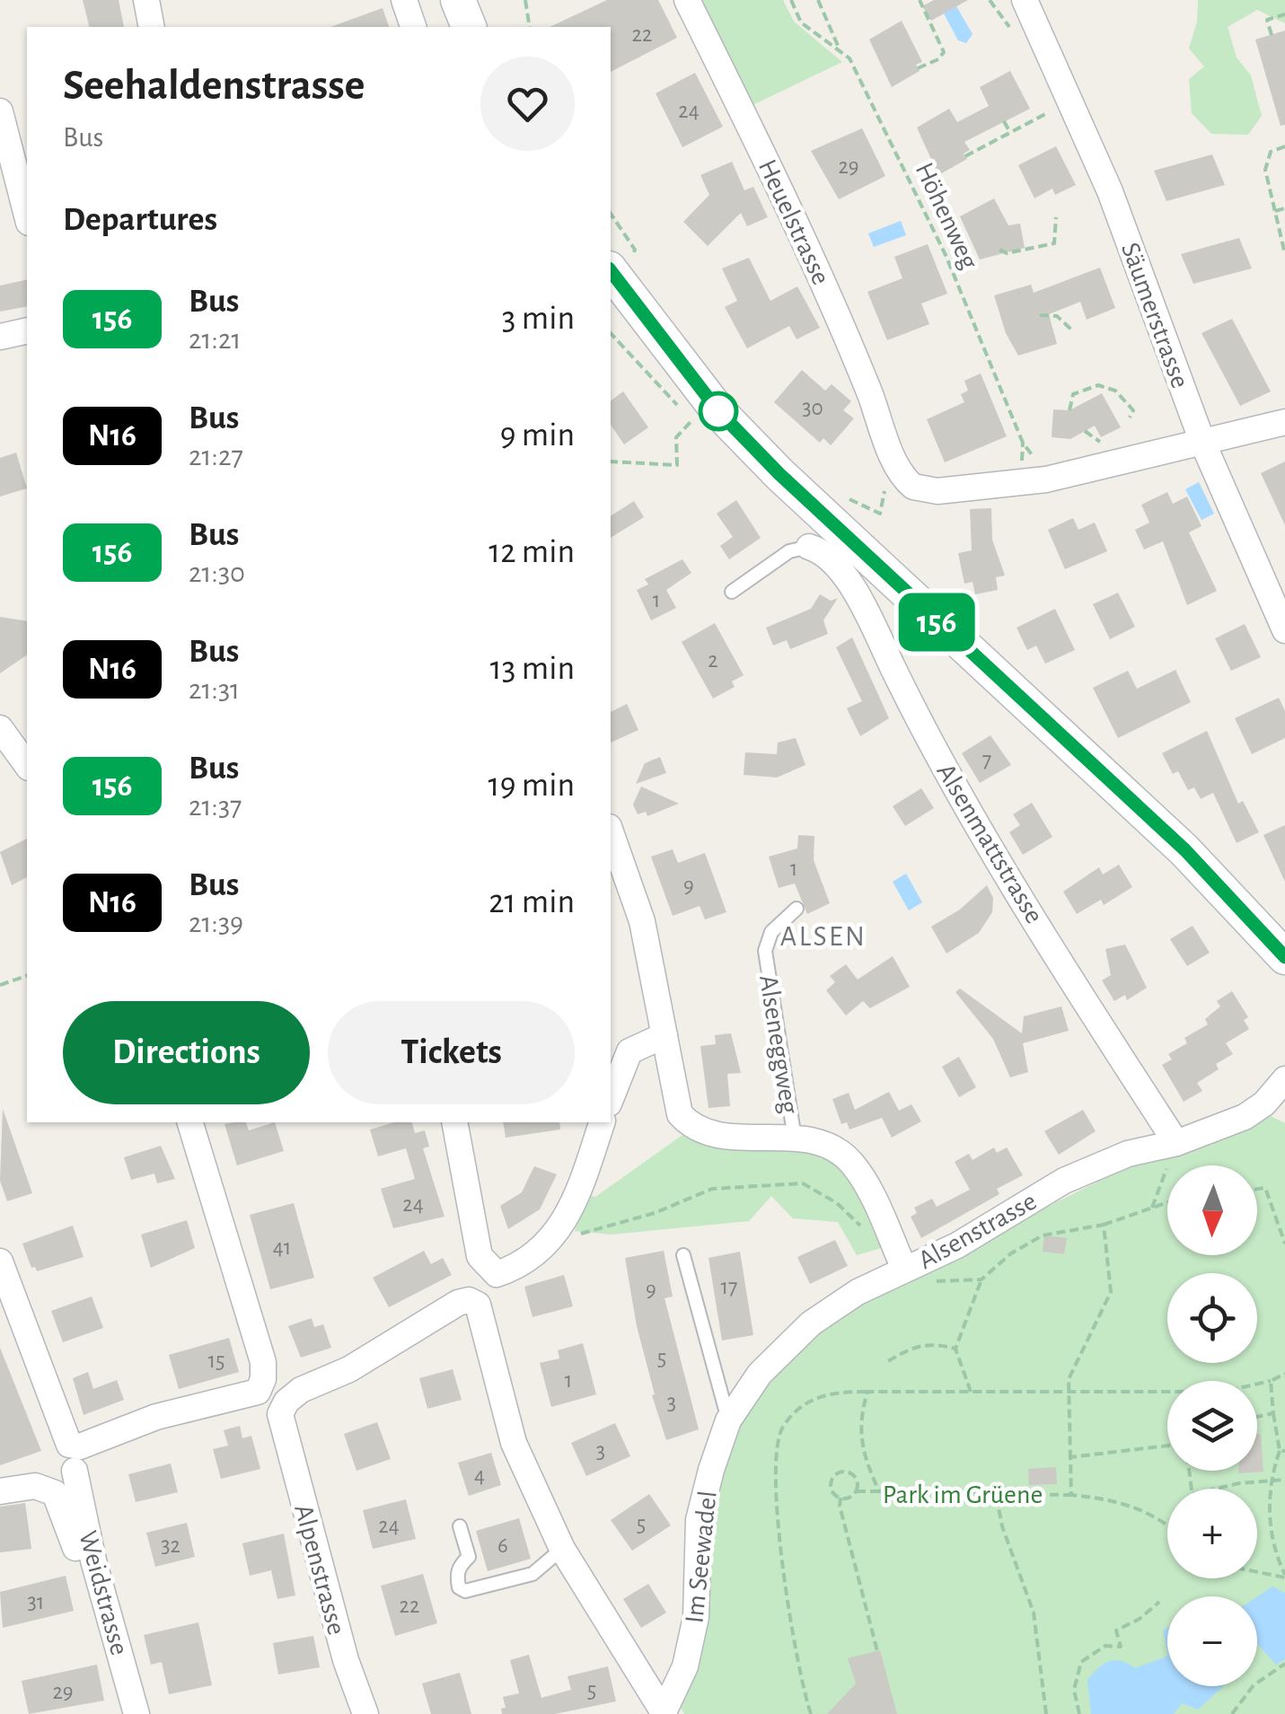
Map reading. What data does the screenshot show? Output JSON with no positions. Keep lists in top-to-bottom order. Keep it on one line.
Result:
{"streets":{"street":["Heuelstrasse","Säumerstrasse","Alsenmattstrasse","Alsenstrasse","Im Seewadel","Alpenstrasse","Weidstrasse"],"lane":["Alseneggweg"],"path":["Höhenweg"]},"crossings":[["Heuelstrasse","Säumerstrasse"],["Alsenmattstrasse","Alsenstrasse"],["Alseneggweg","Alsenstrasse"],["Alsenstrasse","Im Seewadel"]],"districts":["ALSEN"],"parks":["Park im Grüene"],"lines":["bus line 156"],"house_numbers":["22","24","29","30","1","2","7","1","9","24","41","17","9","5","15","1","3","3","4","5","24","32","6","31","22","5","29"],"north":"bottom","page":{"on_map":"156","heading":[["Seehaldenstrasse","Bus"],"Departures"],"list":[{"mark":"156","name":"Bus","note":"21:21","value":"3 min"},{"mark":"N16","name":"Bus","note":"21:27","value":"9 min"},{"mark":"156","name":"Bus","note":"21:30","value":"12 min"},{"mark":"N16","name":"Bus","note":"21:31","value":"13 min"},{"mark":"156","name":"Bus","note":"21:37","value":"19 min"},{"mark":"N16","name":"Bus","note":"21:39","value":"21 min"}],"buttons":["Directions","Tickets"],"map_buttons":["+","−"]}}
